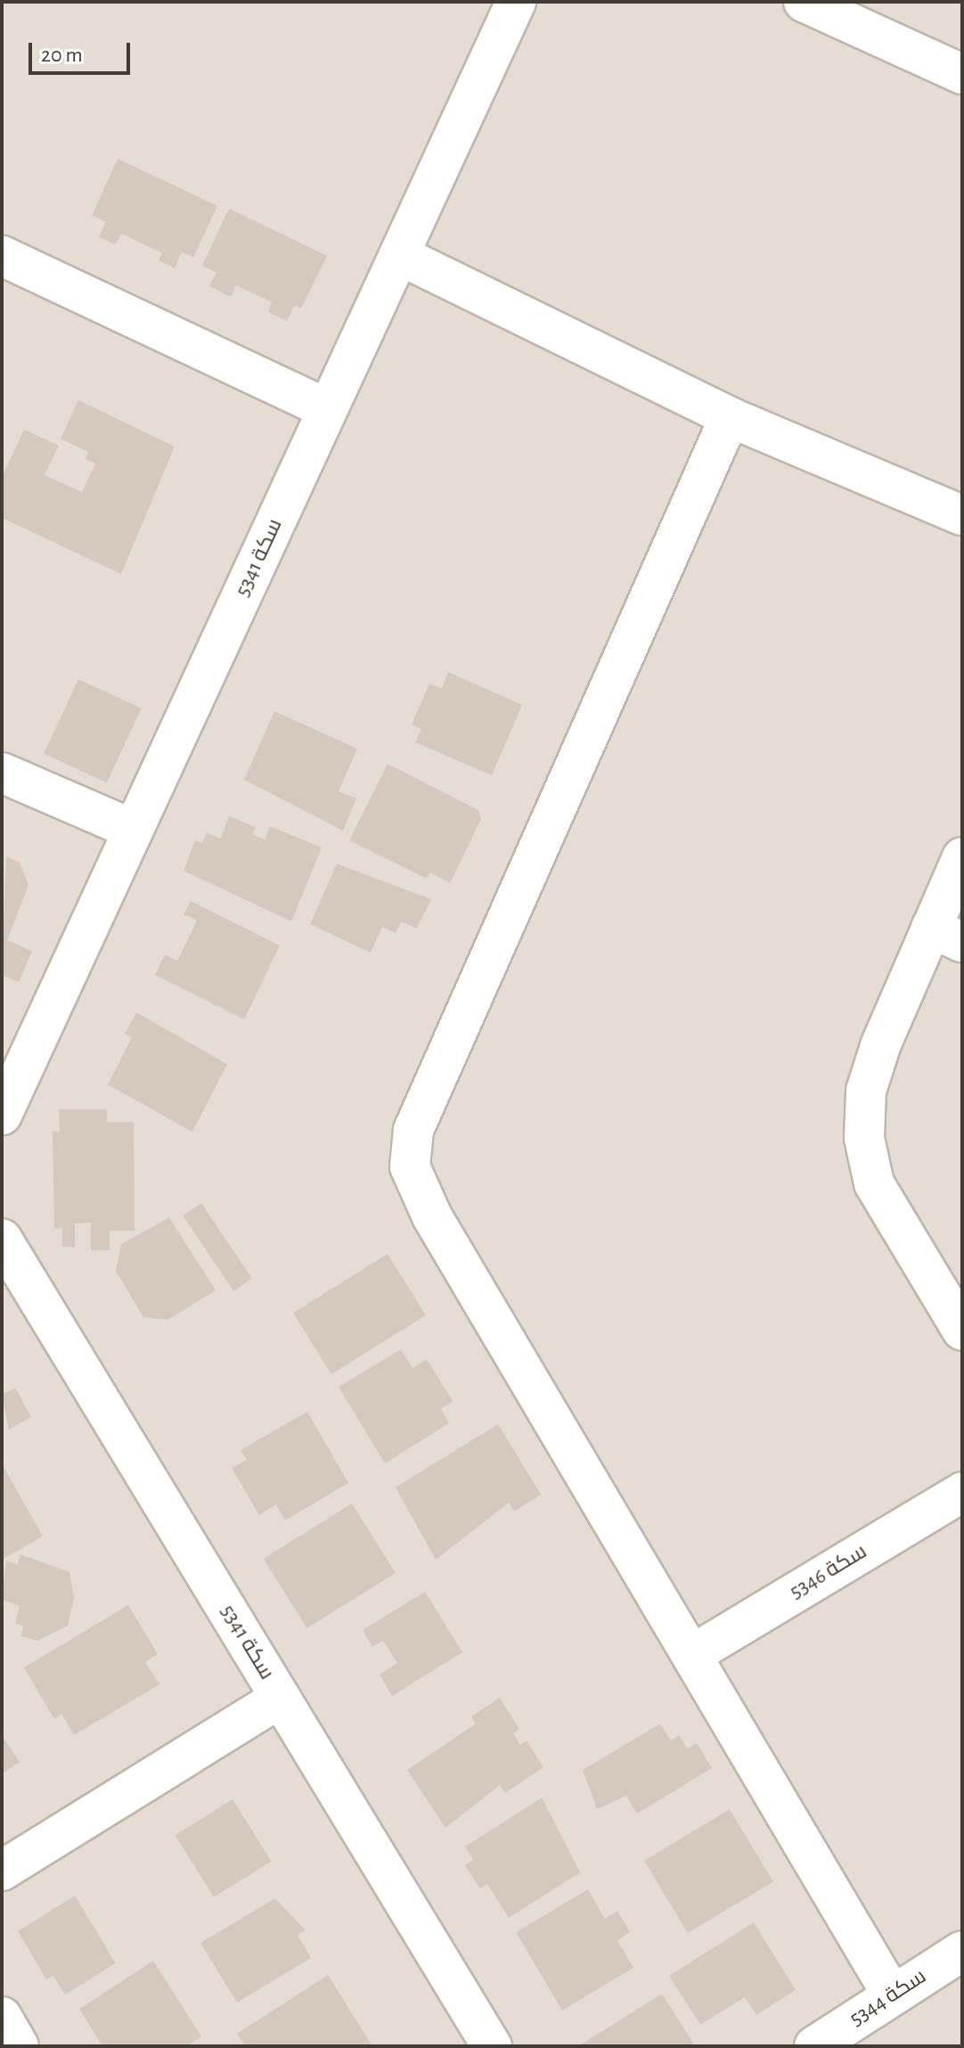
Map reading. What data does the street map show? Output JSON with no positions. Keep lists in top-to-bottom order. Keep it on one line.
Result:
{"streets":{"street":["سكة 5341","سكة 5346","سكة 5344"]},"scale_bar":"20 m"}
